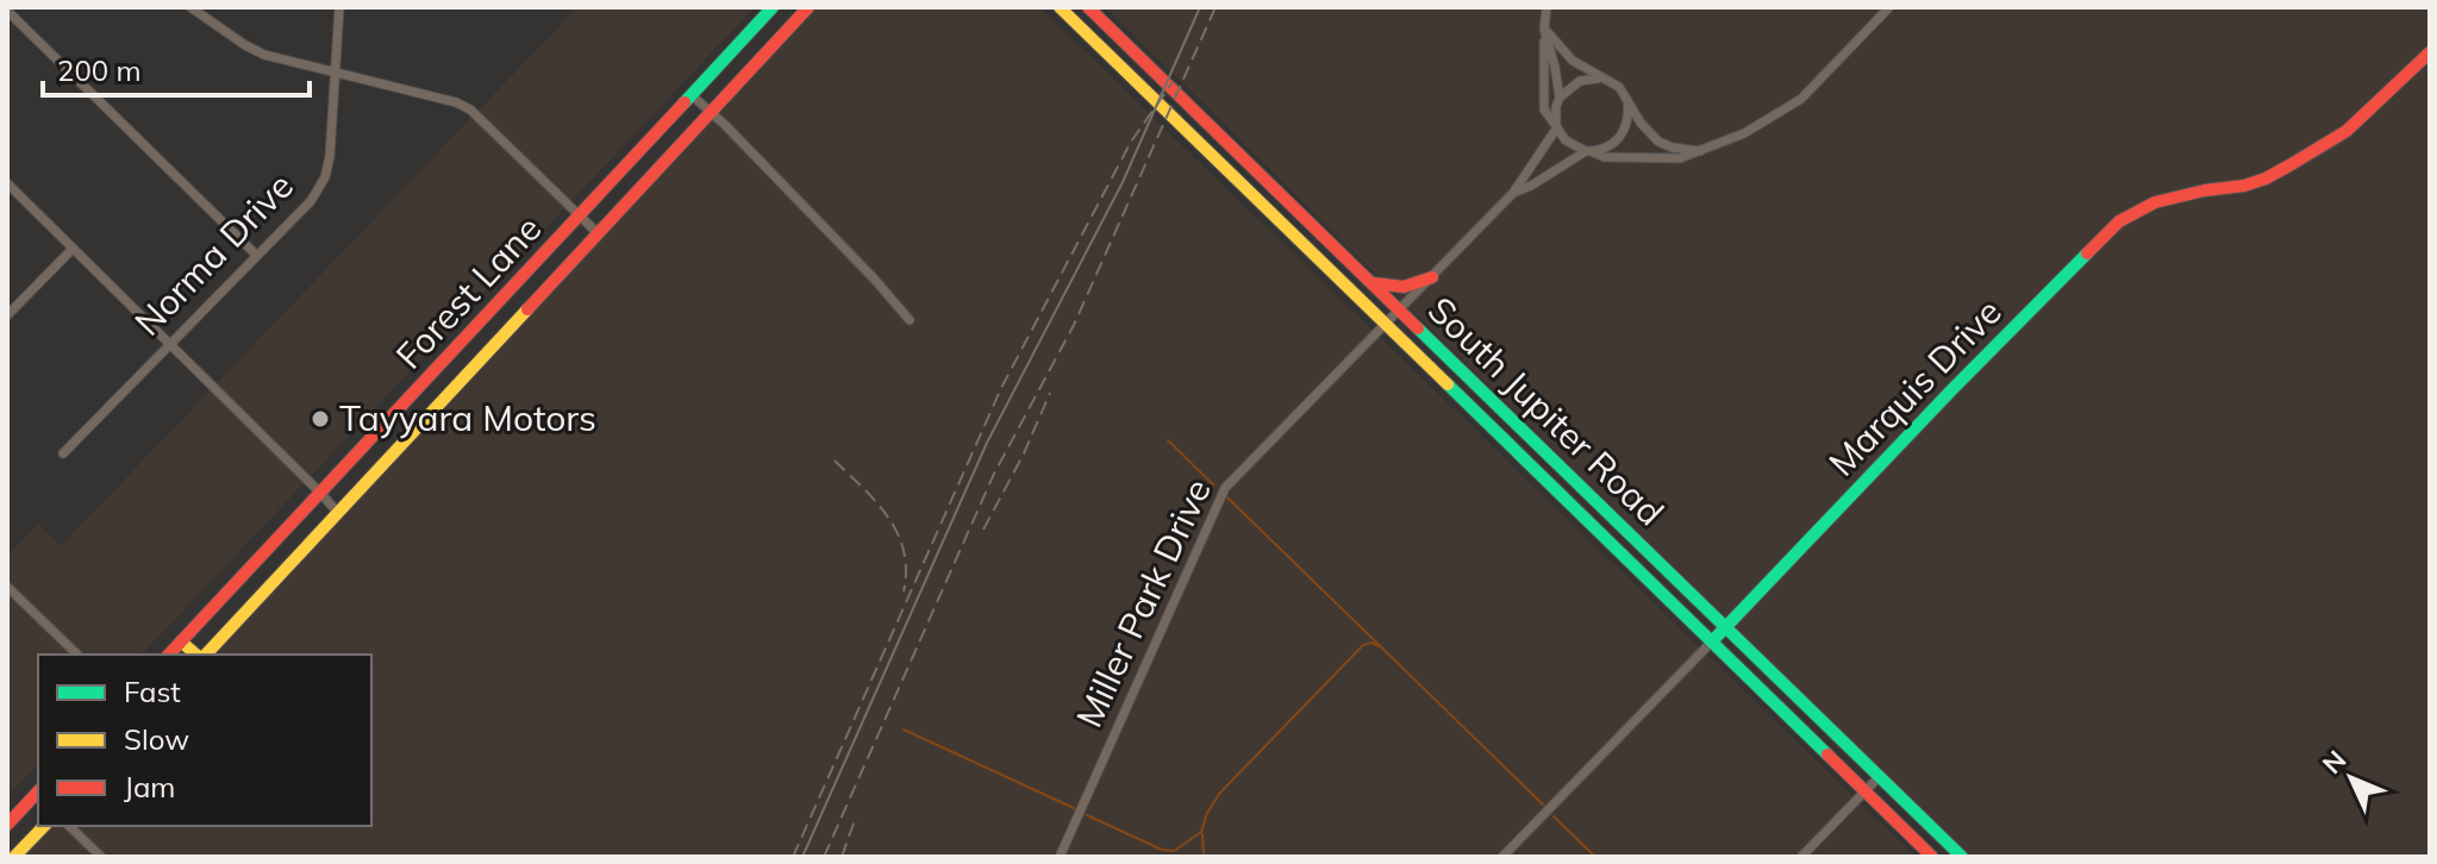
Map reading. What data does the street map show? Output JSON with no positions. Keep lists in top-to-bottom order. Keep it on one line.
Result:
{"streets":{"main road":["Forest Lane","Marquis Drive","South Jupiter Road"],"street":["Norma Drive","Miller Park Drive"]},"crossings":[["Marquis Drive","South Jupiter Road"],["South Jupiter Road","Miller Park Drive"]],"places":["Tayyara Motors"],"legend":["Fast","Slow","Jam"],"scale_bar":"200 m","north":"top left"}
